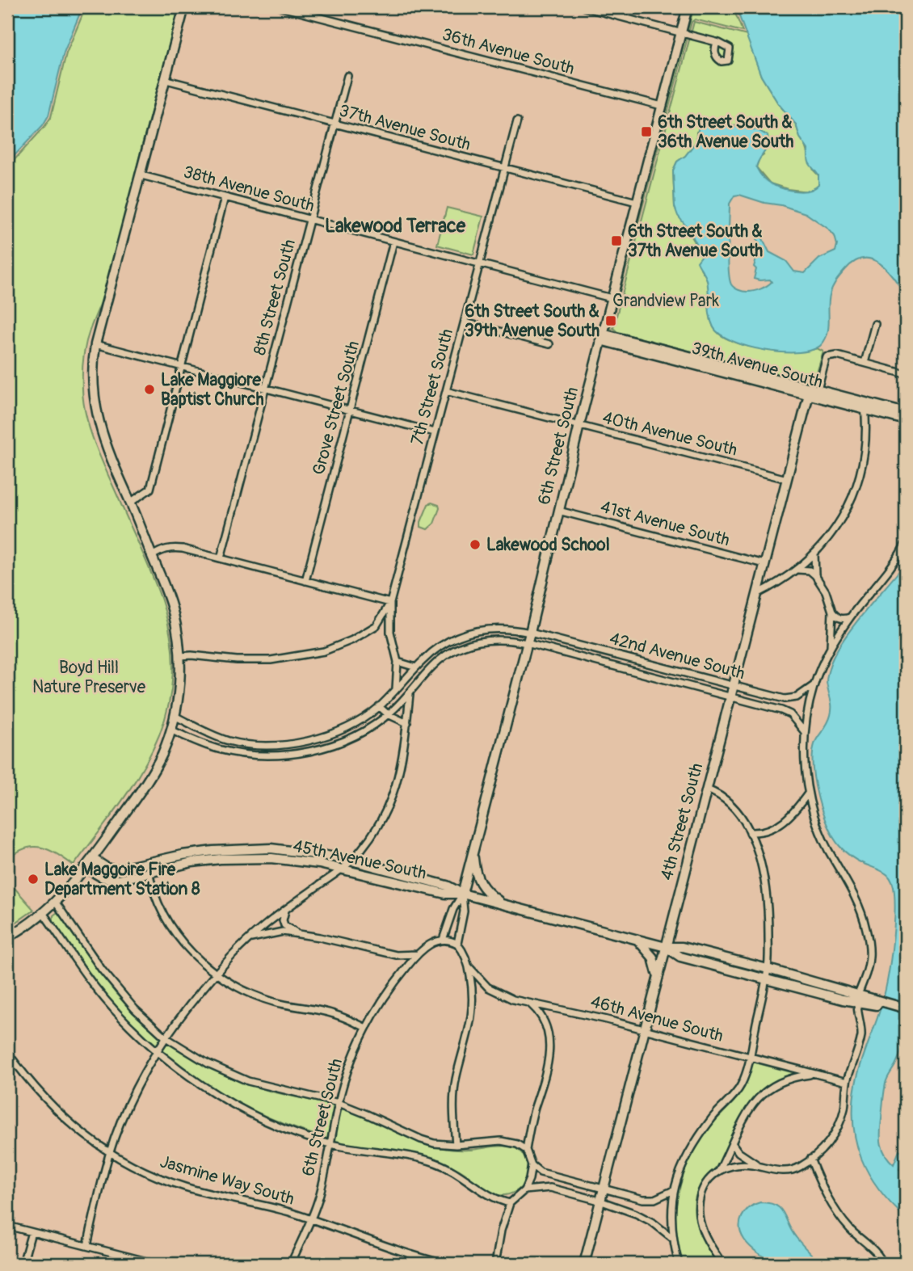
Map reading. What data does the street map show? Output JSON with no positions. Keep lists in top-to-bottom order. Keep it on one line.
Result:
{"streets":{"street":["36th Avenue South","37th Avenue South","38th Avenue South","8th Street South","39th Avenue South","7th Street South","Grove Street South","40th Avenue South","6th Street South","41st Avenue South","42nd Avenue South","4th Street South","45th Avenue South","46th Avenue South","Jasmine Way South"]},"crossings":[["36th Avenue South","6th Street South"],["37th Avenue South","8th Street South"],["37th Avenue South","7th Street South"],["37th Avenue South","6th Street South"],["38th Avenue South","8th Street South"],["38th Avenue South","7th Street South"],["38th Avenue South","Grove Street South"],["38th Avenue South","6th Street South"],["39th Avenue South","6th Street South"],["39th Avenue South","4th Street South"],["7th Street South","40th Avenue South"],["7th Street South","42nd Avenue South"],["40th Avenue South","6th Street South"],["40th Avenue South","4th Street South"],["6th Street South","41st Avenue South"],["6th Street South","42nd Avenue South"],["6th Street South","45th Avenue South"],["6th Street South","Jasmine Way South"],["41st Avenue South","4th Street South"],["42nd Avenue South","4th Street South"],["4th Street South","45th Avenue South"],["4th Street South","46th Avenue South"]],"districts":["Lakewood Terrace"],"parks":["Grandview Park","Boyd Hill Nature Preserve"],"places":{"transit":["6th Street South & 36th Avenue South","6th Street South & 37th Avenue South","6th Street South & 39th Avenue South"],"other":["Lake Maggiore Baptist Church","Lakewood School","Lake Maggoire Fire Department Station 8"]}}
